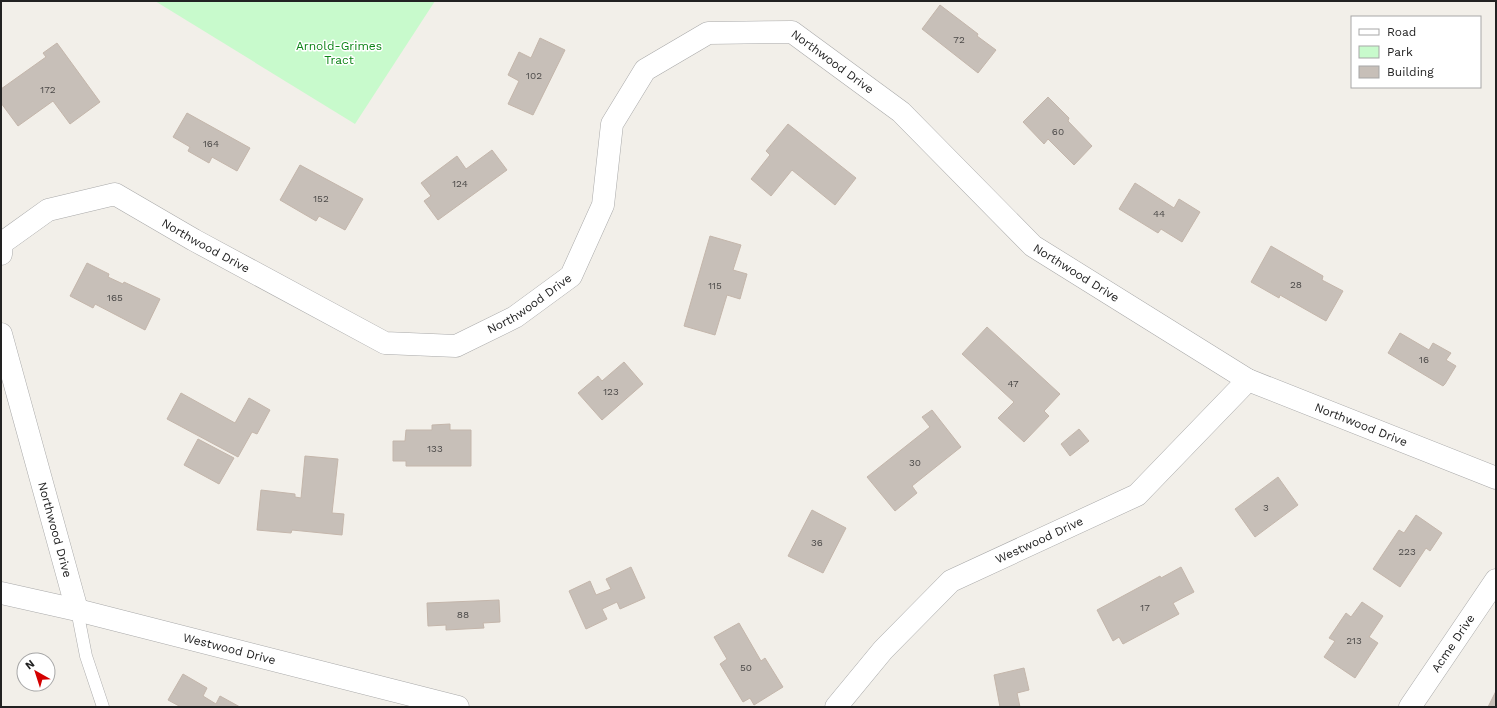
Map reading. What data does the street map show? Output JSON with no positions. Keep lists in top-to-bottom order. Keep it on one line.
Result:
{"streets":{"street":["Northwood Drive","Westwood Drive","Acme Drive"]},"crossings":[["Northwood Drive","Westwood Drive"]],"parks":["Arnold-Grimes Tract"],"house_numbers":["72","102","172","60","164","124","152","44","28","115","165","16","47","123","133","30","3","36","223","17","88","213","50"],"legend":["Road","Park","Building"],"north":"top left"}
